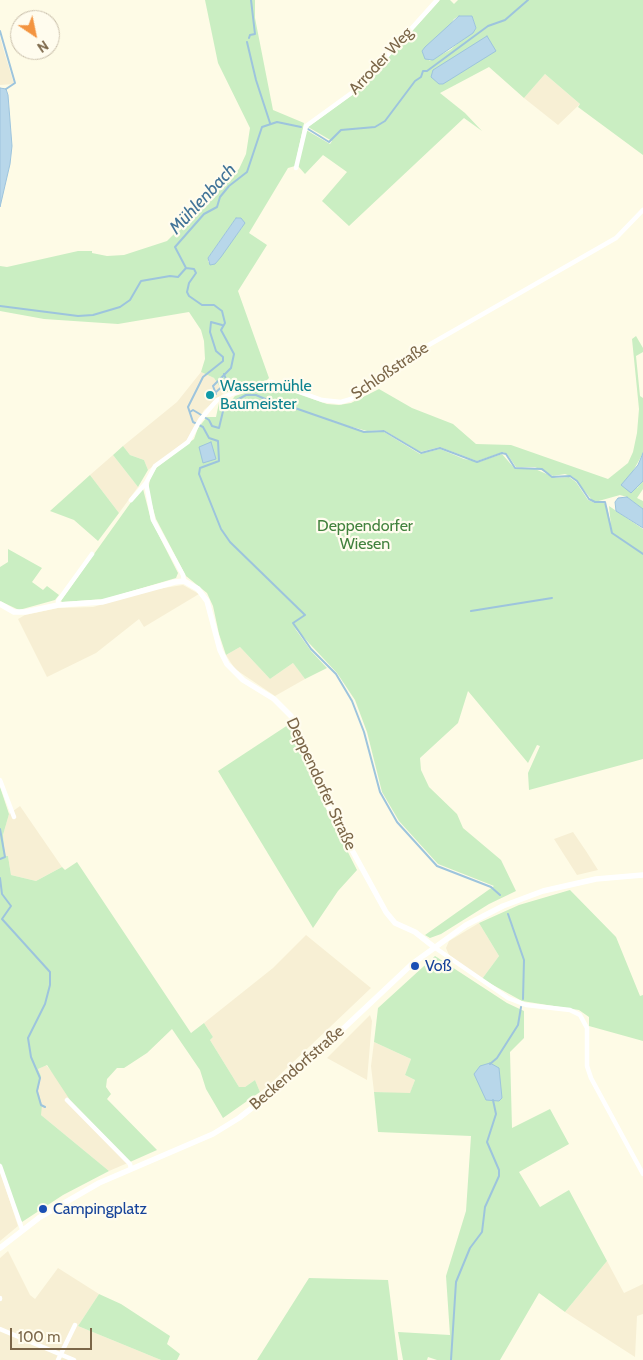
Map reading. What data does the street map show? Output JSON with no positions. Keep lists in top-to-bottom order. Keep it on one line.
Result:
{"streets":{"street":["Arroder Weg","Schloßstraße","Deppendorfer Straße","Beckendorfstraße"]},"crossings":[["Deppendorfer Straße","Beckendorfstraße"]],"water":["Mühlenbach"],"parks":["Deppendorfer Wiesen"],"places":["Wassermühle Baumeister","Voß","Campingplatz"],"scale_bar":"100 m","north":"bottom right"}
